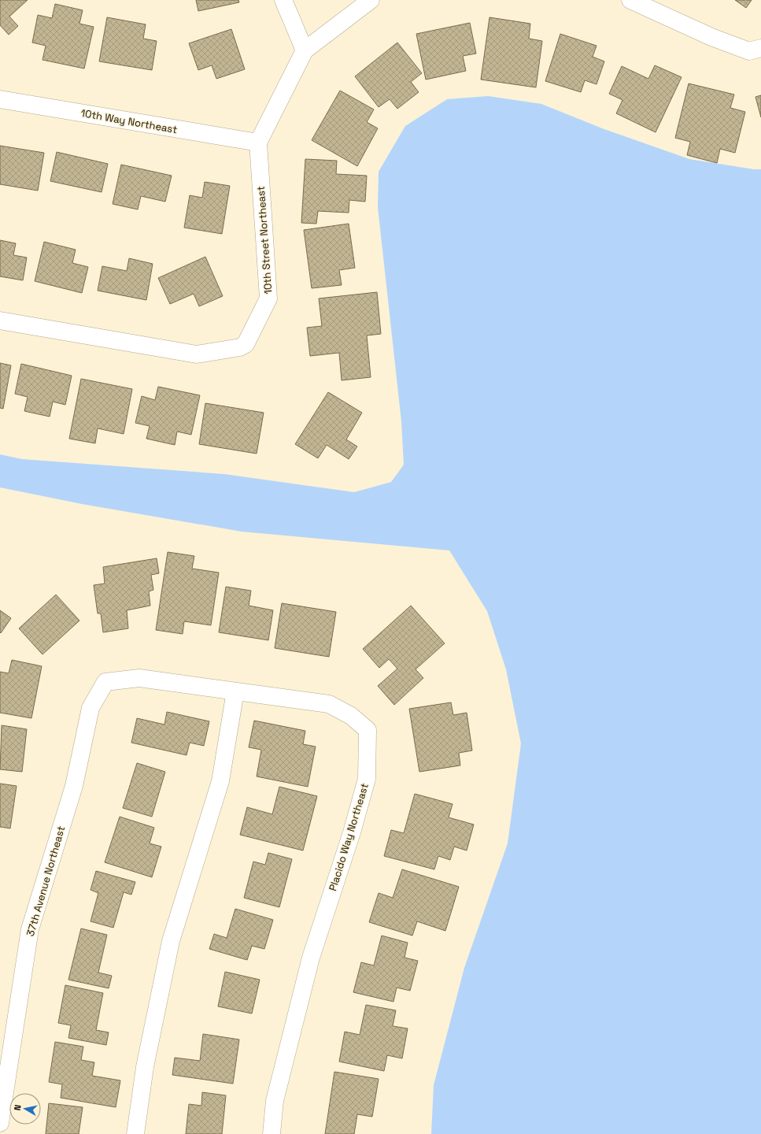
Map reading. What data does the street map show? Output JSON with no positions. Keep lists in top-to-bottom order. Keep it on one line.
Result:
{"streets":{"street":["10th Way Northeast","10th Street Northeast","Placido Way Northeast","37th Avenue Northeast"]},"crossings":[["10th Way Northeast","10th Street Northeast"],["Placido Way Northeast","37th Avenue Northeast"]],"north":"left"}
